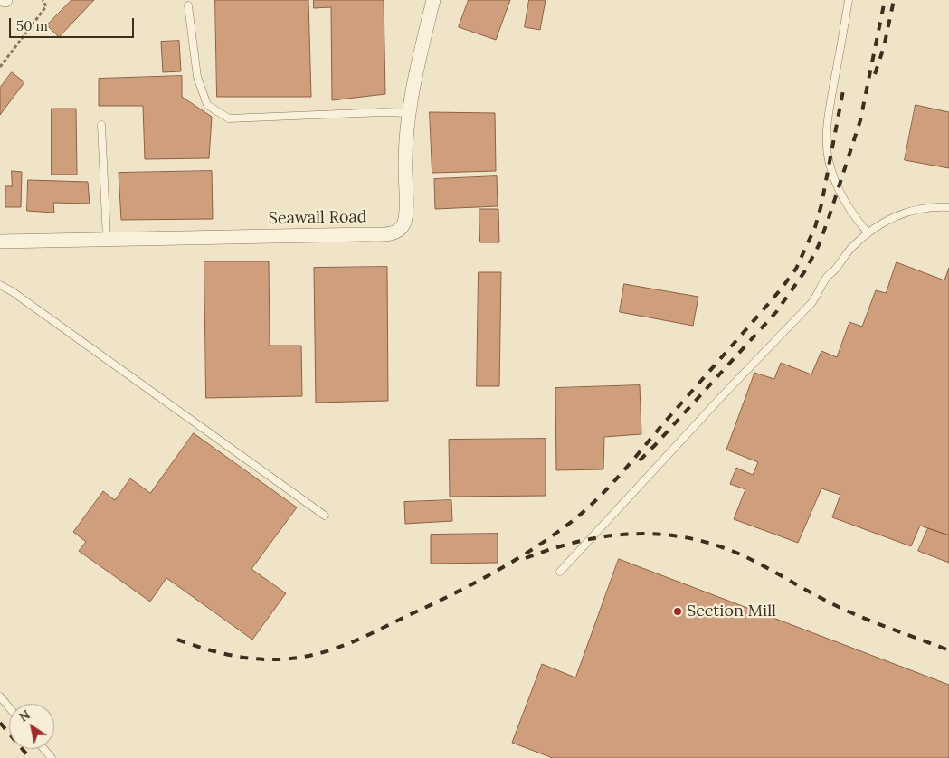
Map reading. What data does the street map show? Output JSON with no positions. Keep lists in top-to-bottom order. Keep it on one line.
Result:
{"streets":{"street":["Seawall Road"]},"places":["Section Mill"],"scale_bar":"50 m","north":"top left"}
